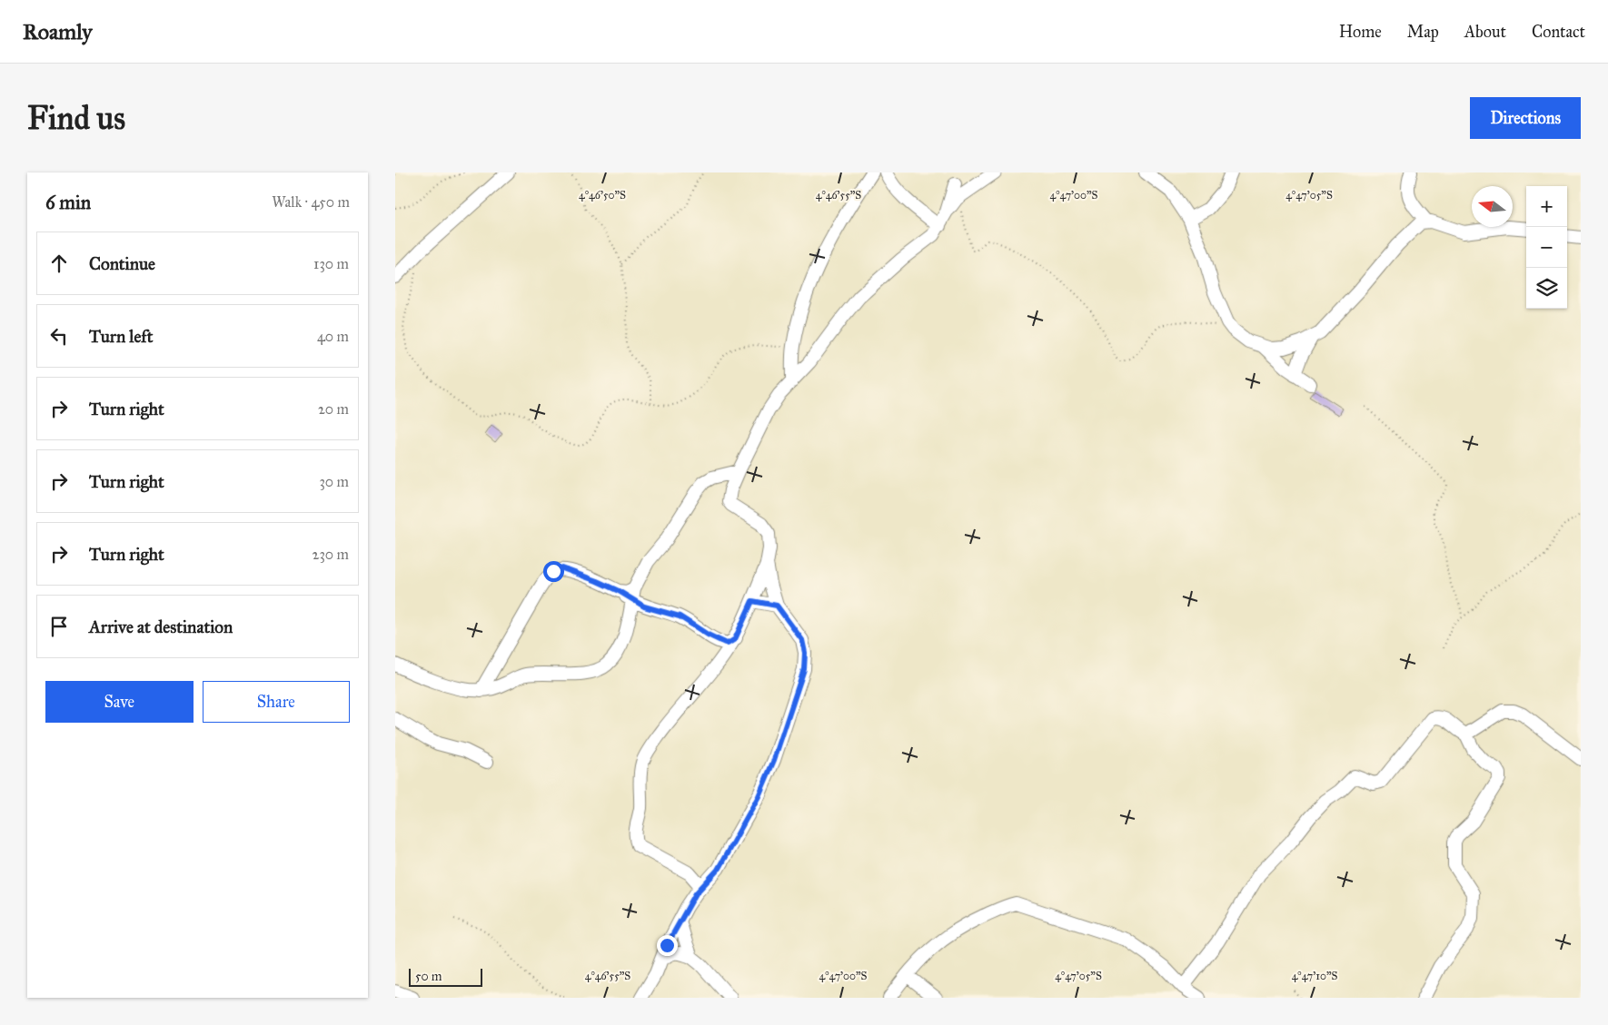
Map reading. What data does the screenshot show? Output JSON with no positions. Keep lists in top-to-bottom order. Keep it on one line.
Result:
{"scale_bar":"50 m","north":"left","page":{"header":"Roamly","nav":["Home","Map","About","Contact"],"buttons":["Directions",["Save","Share"]],"title":"Find us","heading":["6 min","Walk · 450 m"],"map_buttons":["+","−"],"list":[["Continue","130 m"],["Turn left","40 m"],["Turn right","20 m"],["Turn right","30 m"],["Turn right","230 m"],"Arrive at destination"],"scale":"50 m"},"coordinates":["4°46'50\"S","4°46'55\"S","4°47'00\"S","4°47'05\"S","4°47'10\"S"]}
